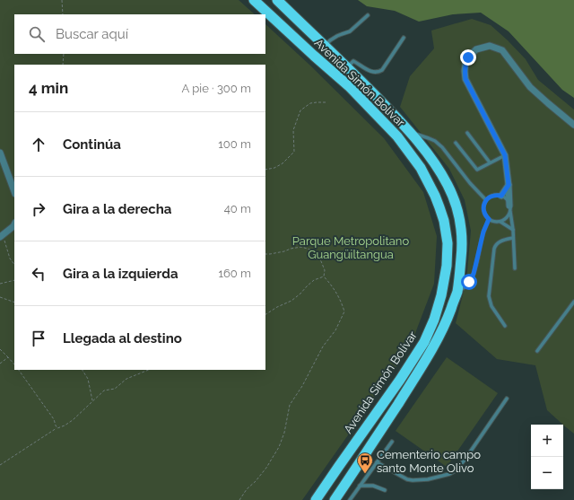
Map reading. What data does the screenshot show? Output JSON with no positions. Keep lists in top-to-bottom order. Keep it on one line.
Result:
{"streets":{"highway":["Avenida Simón Bolívar"]},"parks":["Parque Metropolitano Guangüiltangua"],"places":{"bus stop":["Cementerio campo santo Monte Olivo"]},"page":{"search":"Buscar aquí","heading":["4 min","A pie · 300 m"],"list":[["Continúa","100 m"],["Gira a la derecha","40 m"],["Gira a la izquierda","160 m"],"Llegada al destino"],"map_buttons":["+","−"]}}
